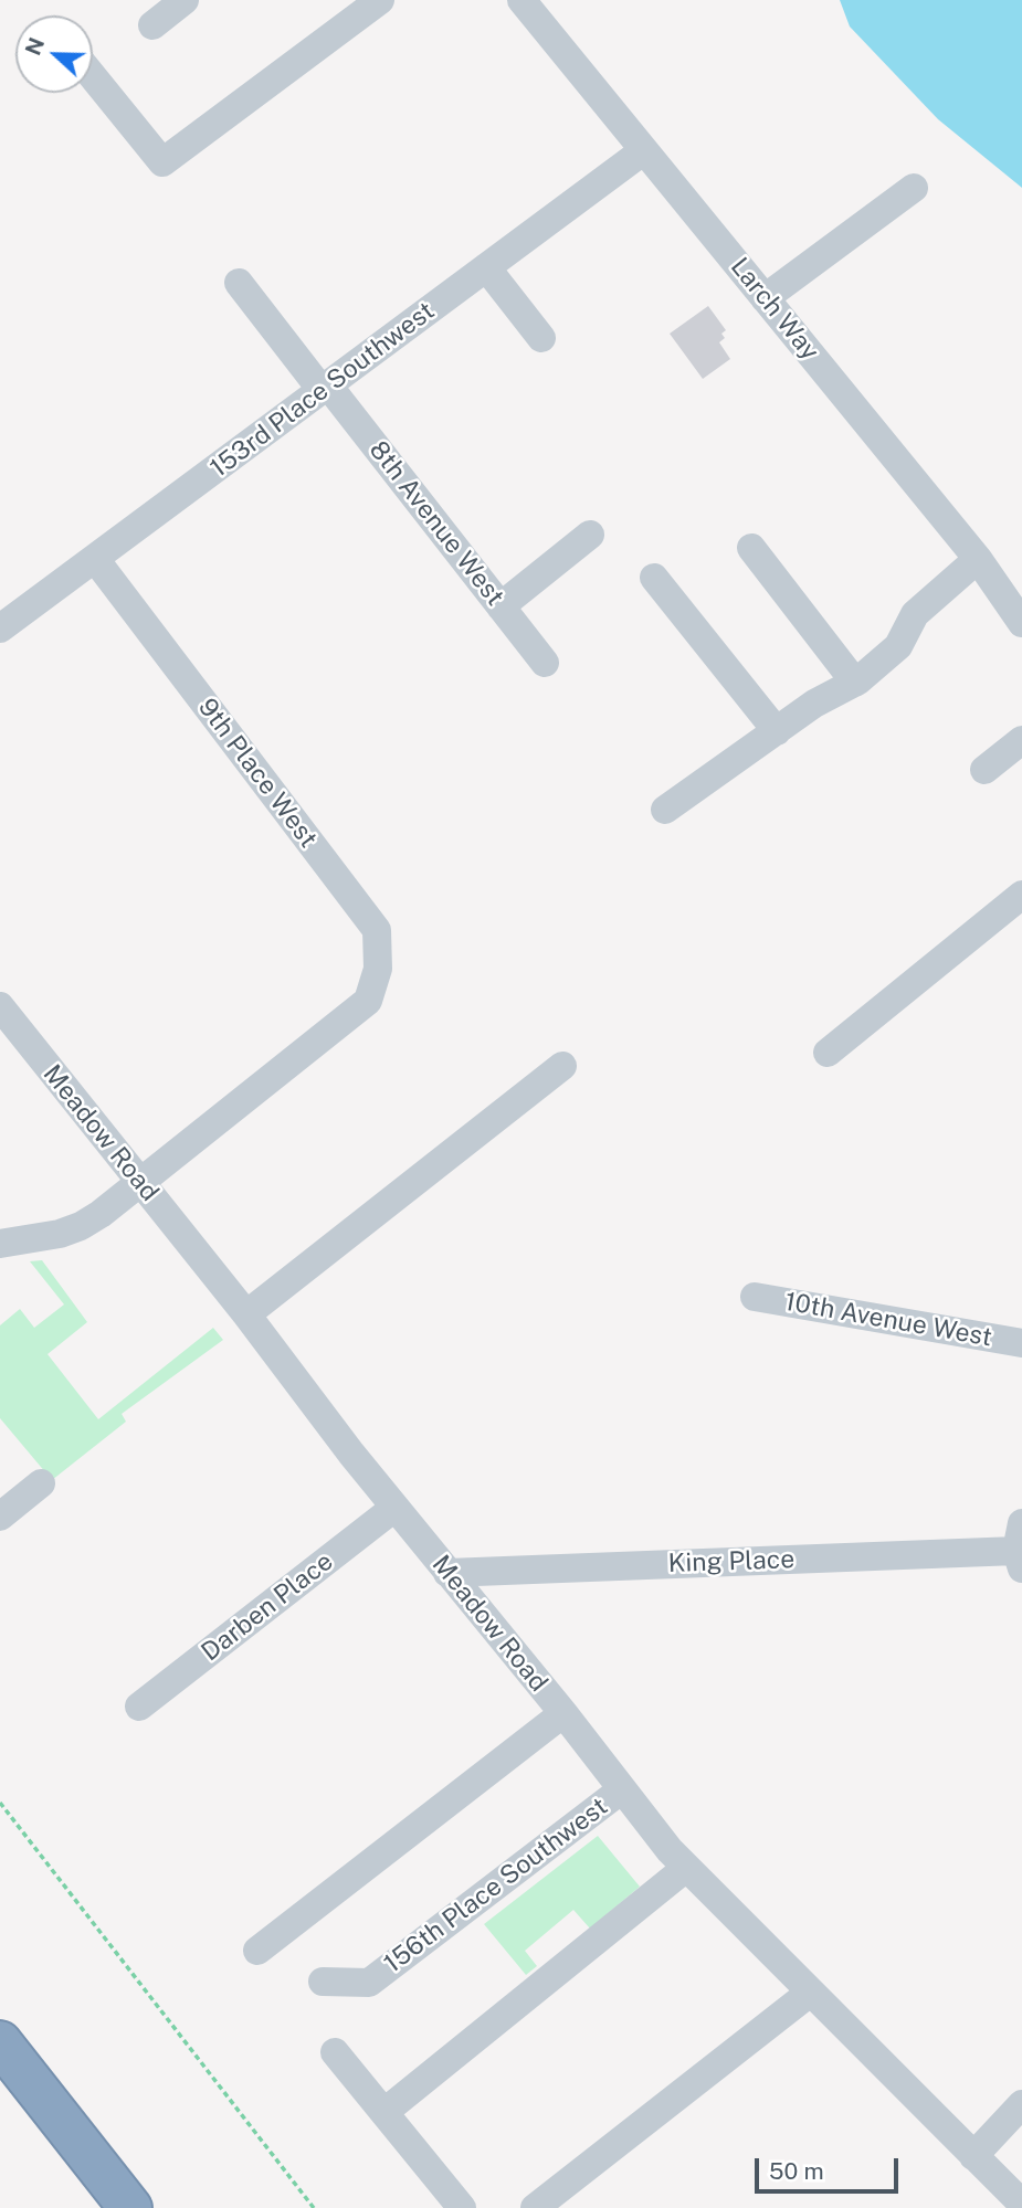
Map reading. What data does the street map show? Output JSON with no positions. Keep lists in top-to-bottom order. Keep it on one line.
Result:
{"streets":{"street":["Larch Way","153rd Place Southwest","8th Avenue West","9th Place West","Meadow Road","10th Avenue West","King Place","Darben Place","156th Place Southwest"]},"crossings":[["Larch Way","153rd Place Southwest"],["153rd Place Southwest","8th Avenue West"],["153rd Place Southwest","9th Place West"],["9th Place West","Meadow Road"],["Meadow Road","King Place"],["Meadow Road","Darben Place"],["Meadow Road","156th Place Southwest"]],"scale_bar":"50 m","north":"left"}
